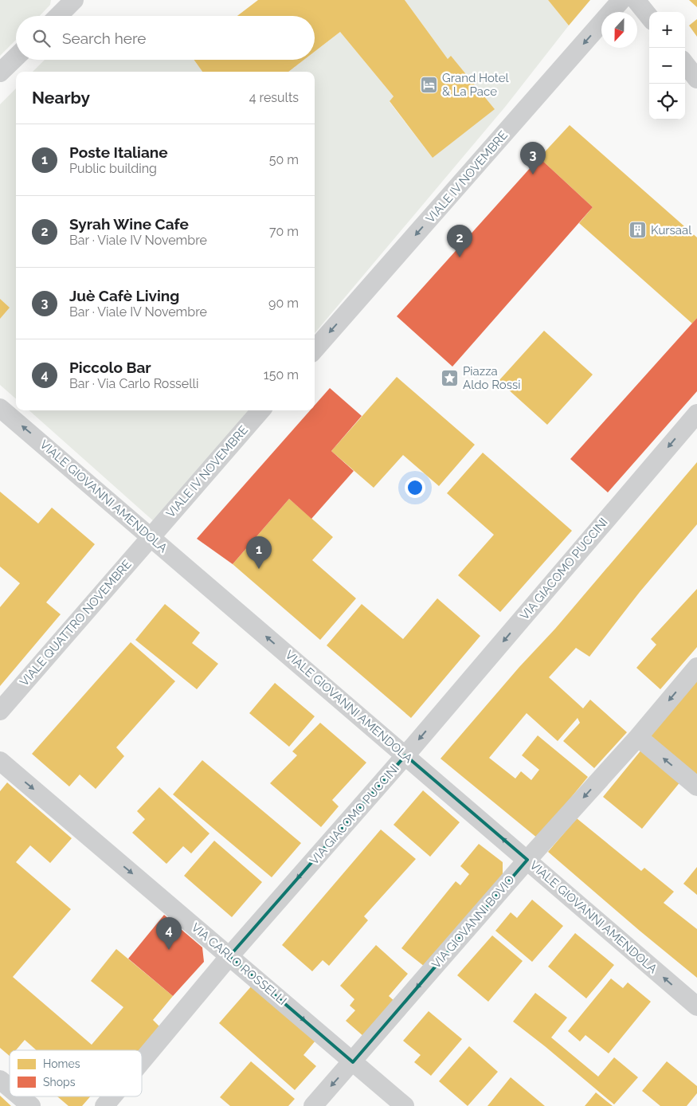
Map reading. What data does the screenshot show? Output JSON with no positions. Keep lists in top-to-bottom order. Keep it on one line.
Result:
{"streets":{"street":["VIALE IV NOVEMBRE","VIALE GIOVANNI AMENDOLA","VIA GIACOMO PUCCINI","VIALE QUATTRO NOVEMBRE","VIA GIOVANNI BOVIO","VIA CARLO ROSSELLI"]},"crossings":[["VIALE IV NOVEMBRE","VIALE GIOVANNI AMENDOLA"],["VIALE IV NOVEMBRE","VIALE QUATTRO NOVEMBRE"],["VIALE GIOVANNI AMENDOLA","VIA GIACOMO PUCCINI"],["VIALE GIOVANNI AMENDOLA","VIALE QUATTRO NOVEMBRE"],["VIALE GIOVANNI AMENDOLA","VIA GIOVANNI BOVIO"],["VIA GIACOMO PUCCINI","VIA CARLO ROSSELLI"],["VIA GIOVANNI BOVIO","VIA CARLO ROSSELLI"]],"one_way":["VIALE IV NOVEMBRE","VIALE GIOVANNI AMENDOLA","VIA GIACOMO PUCCINI","VIA GIOVANNI BOVIO","VIA CARLO ROSSELLI"],"places":{"hotel":["Grand Hotel & La Pace"],"building":["Kursaal"],"place":["Piazza Aldo Rossi"]},"legend":["Homes","Shops"],"north":"bottom","page":{"map_buttons":["+","−"],"search":"Search here","heading":["Nearby","4 results"],"list":[{"mark":"1","name":"Poste Italiane","note":"Public building","value":"50 m"},{"mark":"2","name":"Syrah Wine Cafe","note":"Bar · Viale IV Novembre","value":"70 m"},{"mark":"3","name":"Juè Cafè Living","note":"Bar · Viale IV Novembre","value":"90 m"},{"mark":"4","name":"Piccolo Bar","note":"Bar · Via Carlo Rosselli","value":"150 m"}],"pins":["3","2","1","4"]}}
